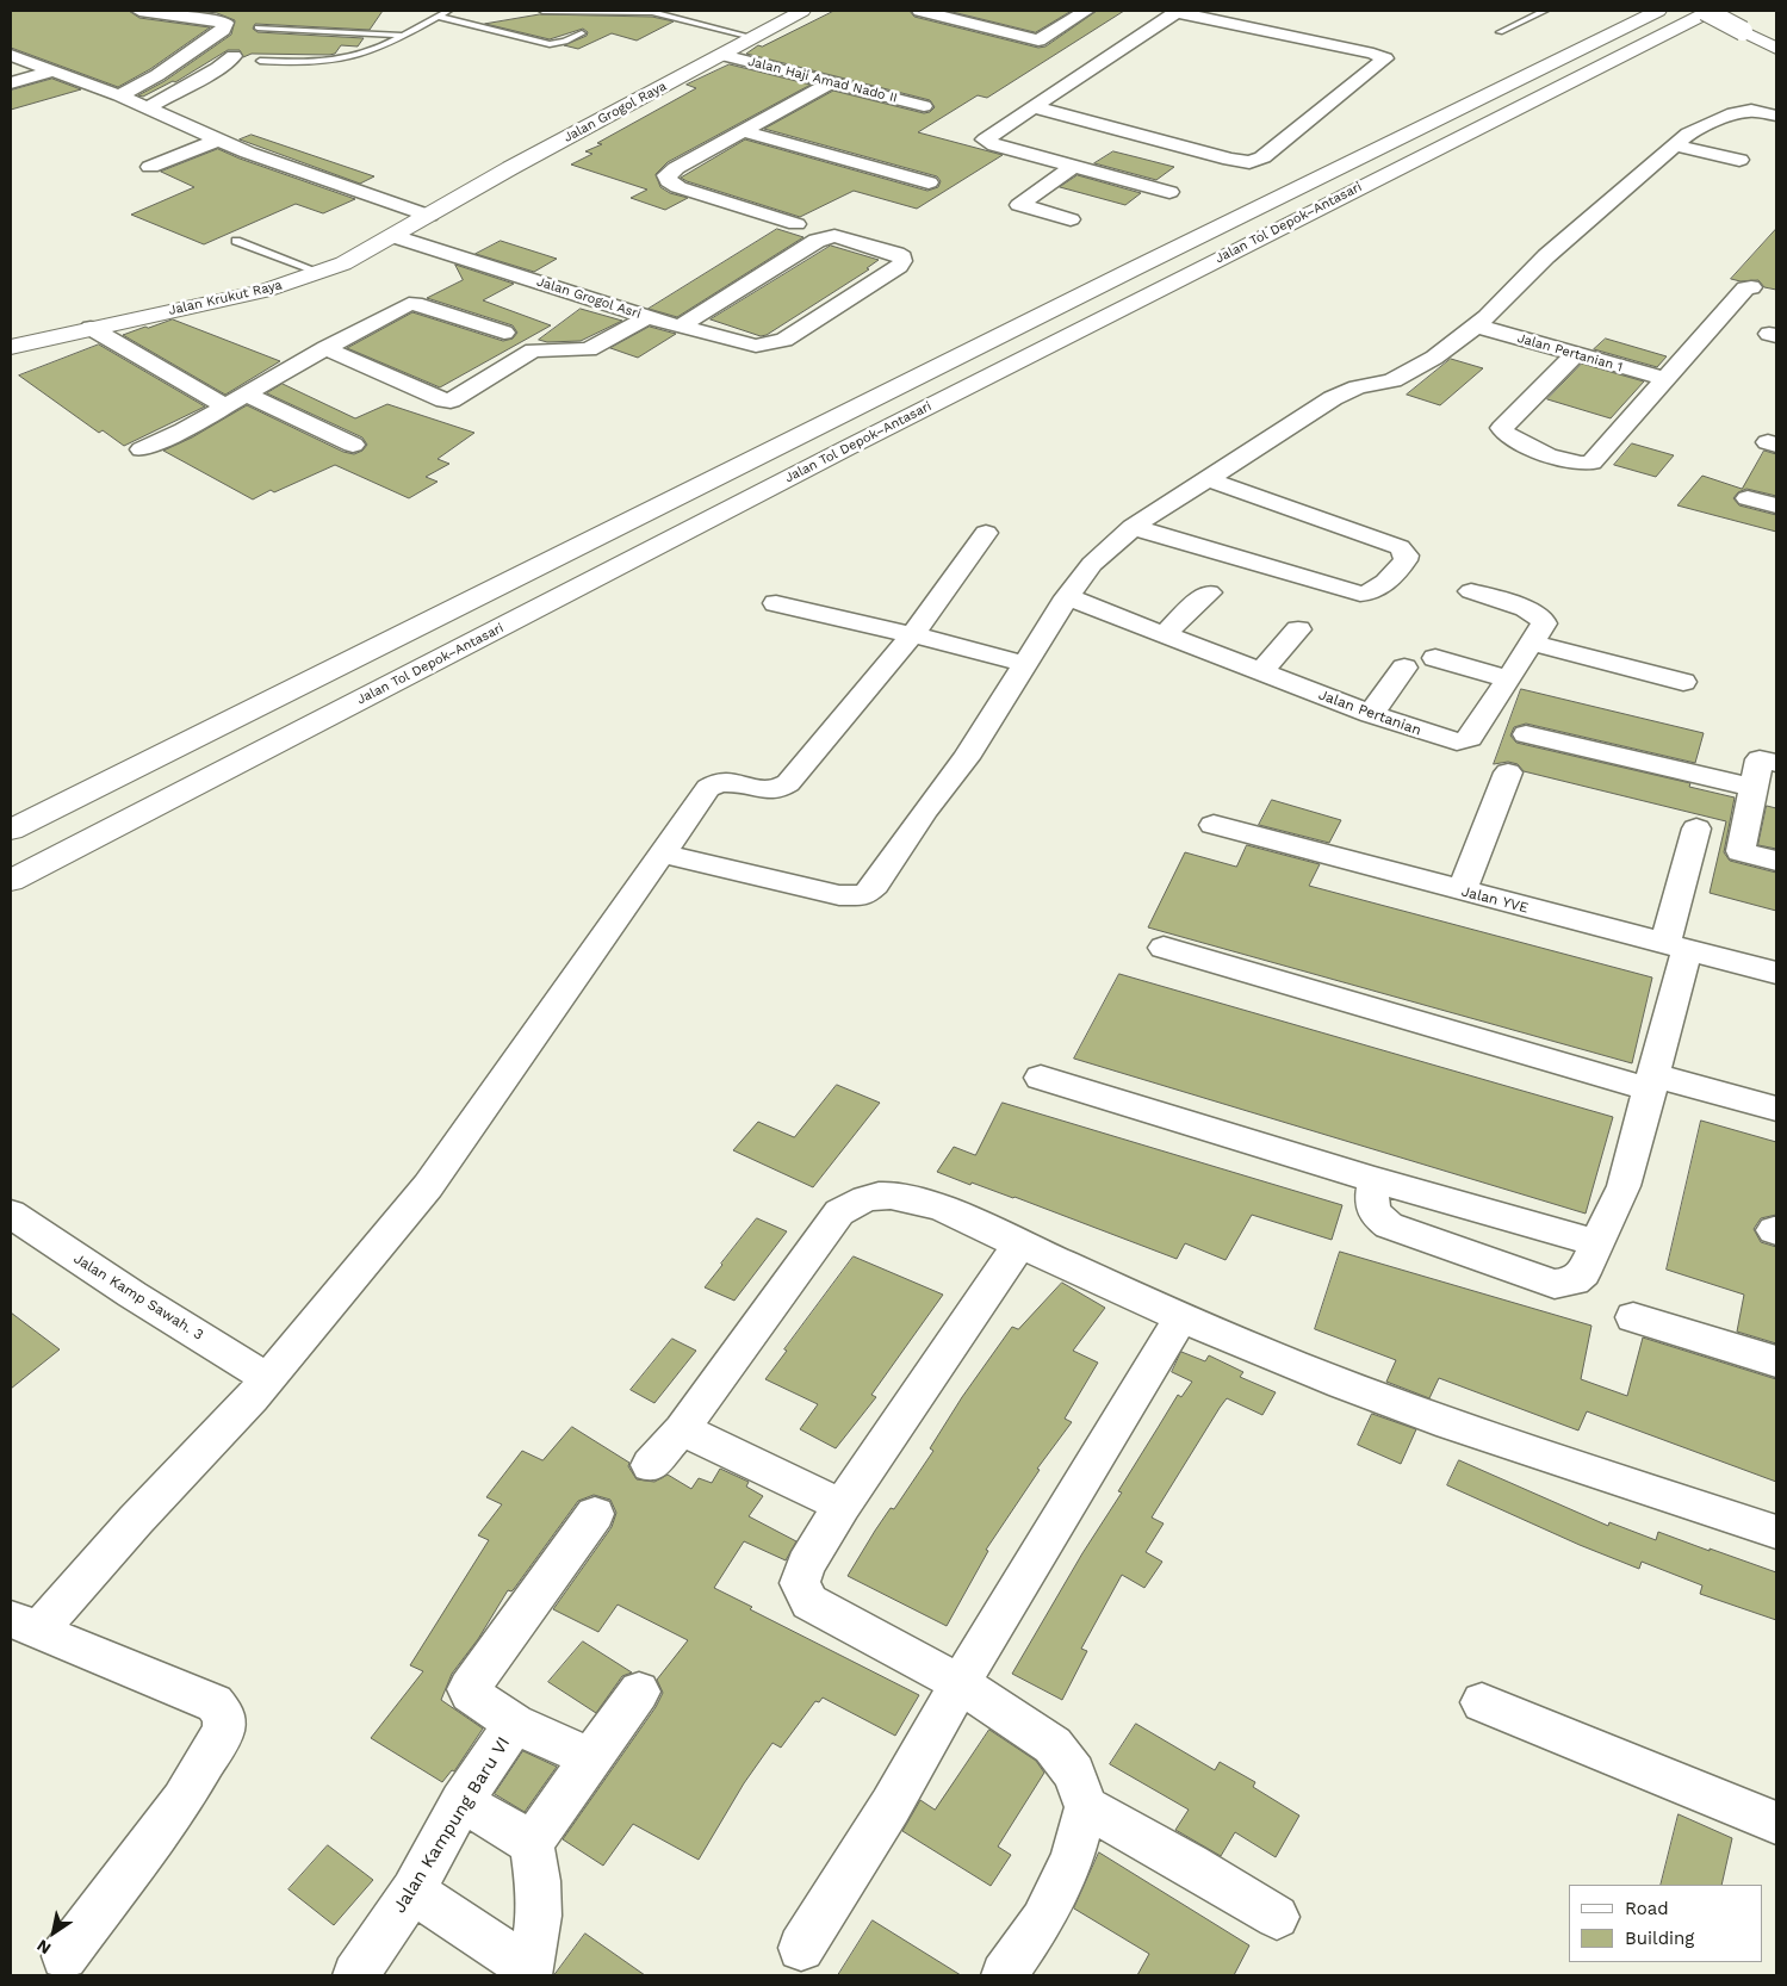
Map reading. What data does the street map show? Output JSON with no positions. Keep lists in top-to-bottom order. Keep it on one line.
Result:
{"streets":{"main road":["Jalan Grogol Raya","Jalan Tol Depok–Antasari","Jalan Krukut Raya"],"street":["Jalan Haji Amad Nado II","Jalan Grogol Asri","Jalan Pertanian 1","Jalan Pertanian","Jalan YVE","Jalan Kamp Sawah. 3","Jalan Kampung Baru VI"]},"crossings":[["Jalan Haji Amad Nado II","Jalan Grogol Raya"],["Jalan Grogol Raya","Jalan Krukut Raya"],["Jalan Krukut Raya","Jalan Grogol Asri"]],"legend":["Road","Building"],"north":"bottom left"}
